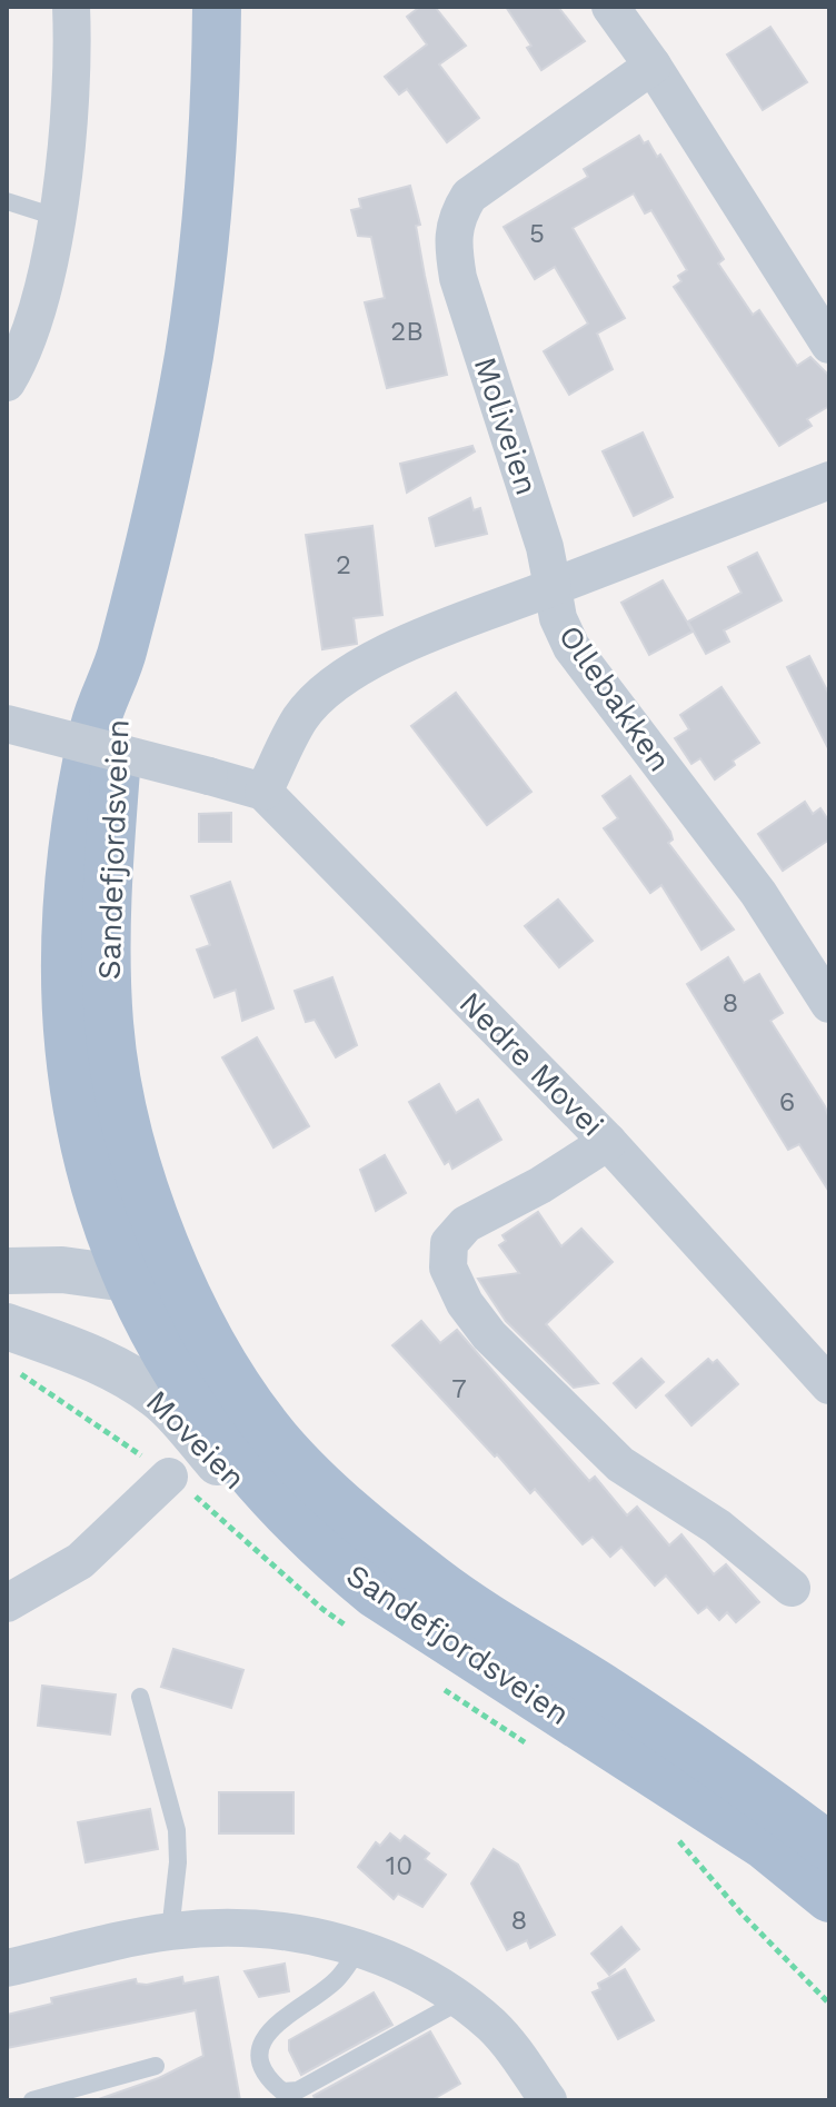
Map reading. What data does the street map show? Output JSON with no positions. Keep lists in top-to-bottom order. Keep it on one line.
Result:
{"streets":{"main road":["Sandefjordsveien"],"street":["Moliveien","Ollebakken","Nedre Movei","Moveien"]},"crossings":[["Moliveien","Ollebakken"],["Sandefjordsveien","Moveien"]],"house_numbers":["5","2B","2","8","6","7","10","8"]}
